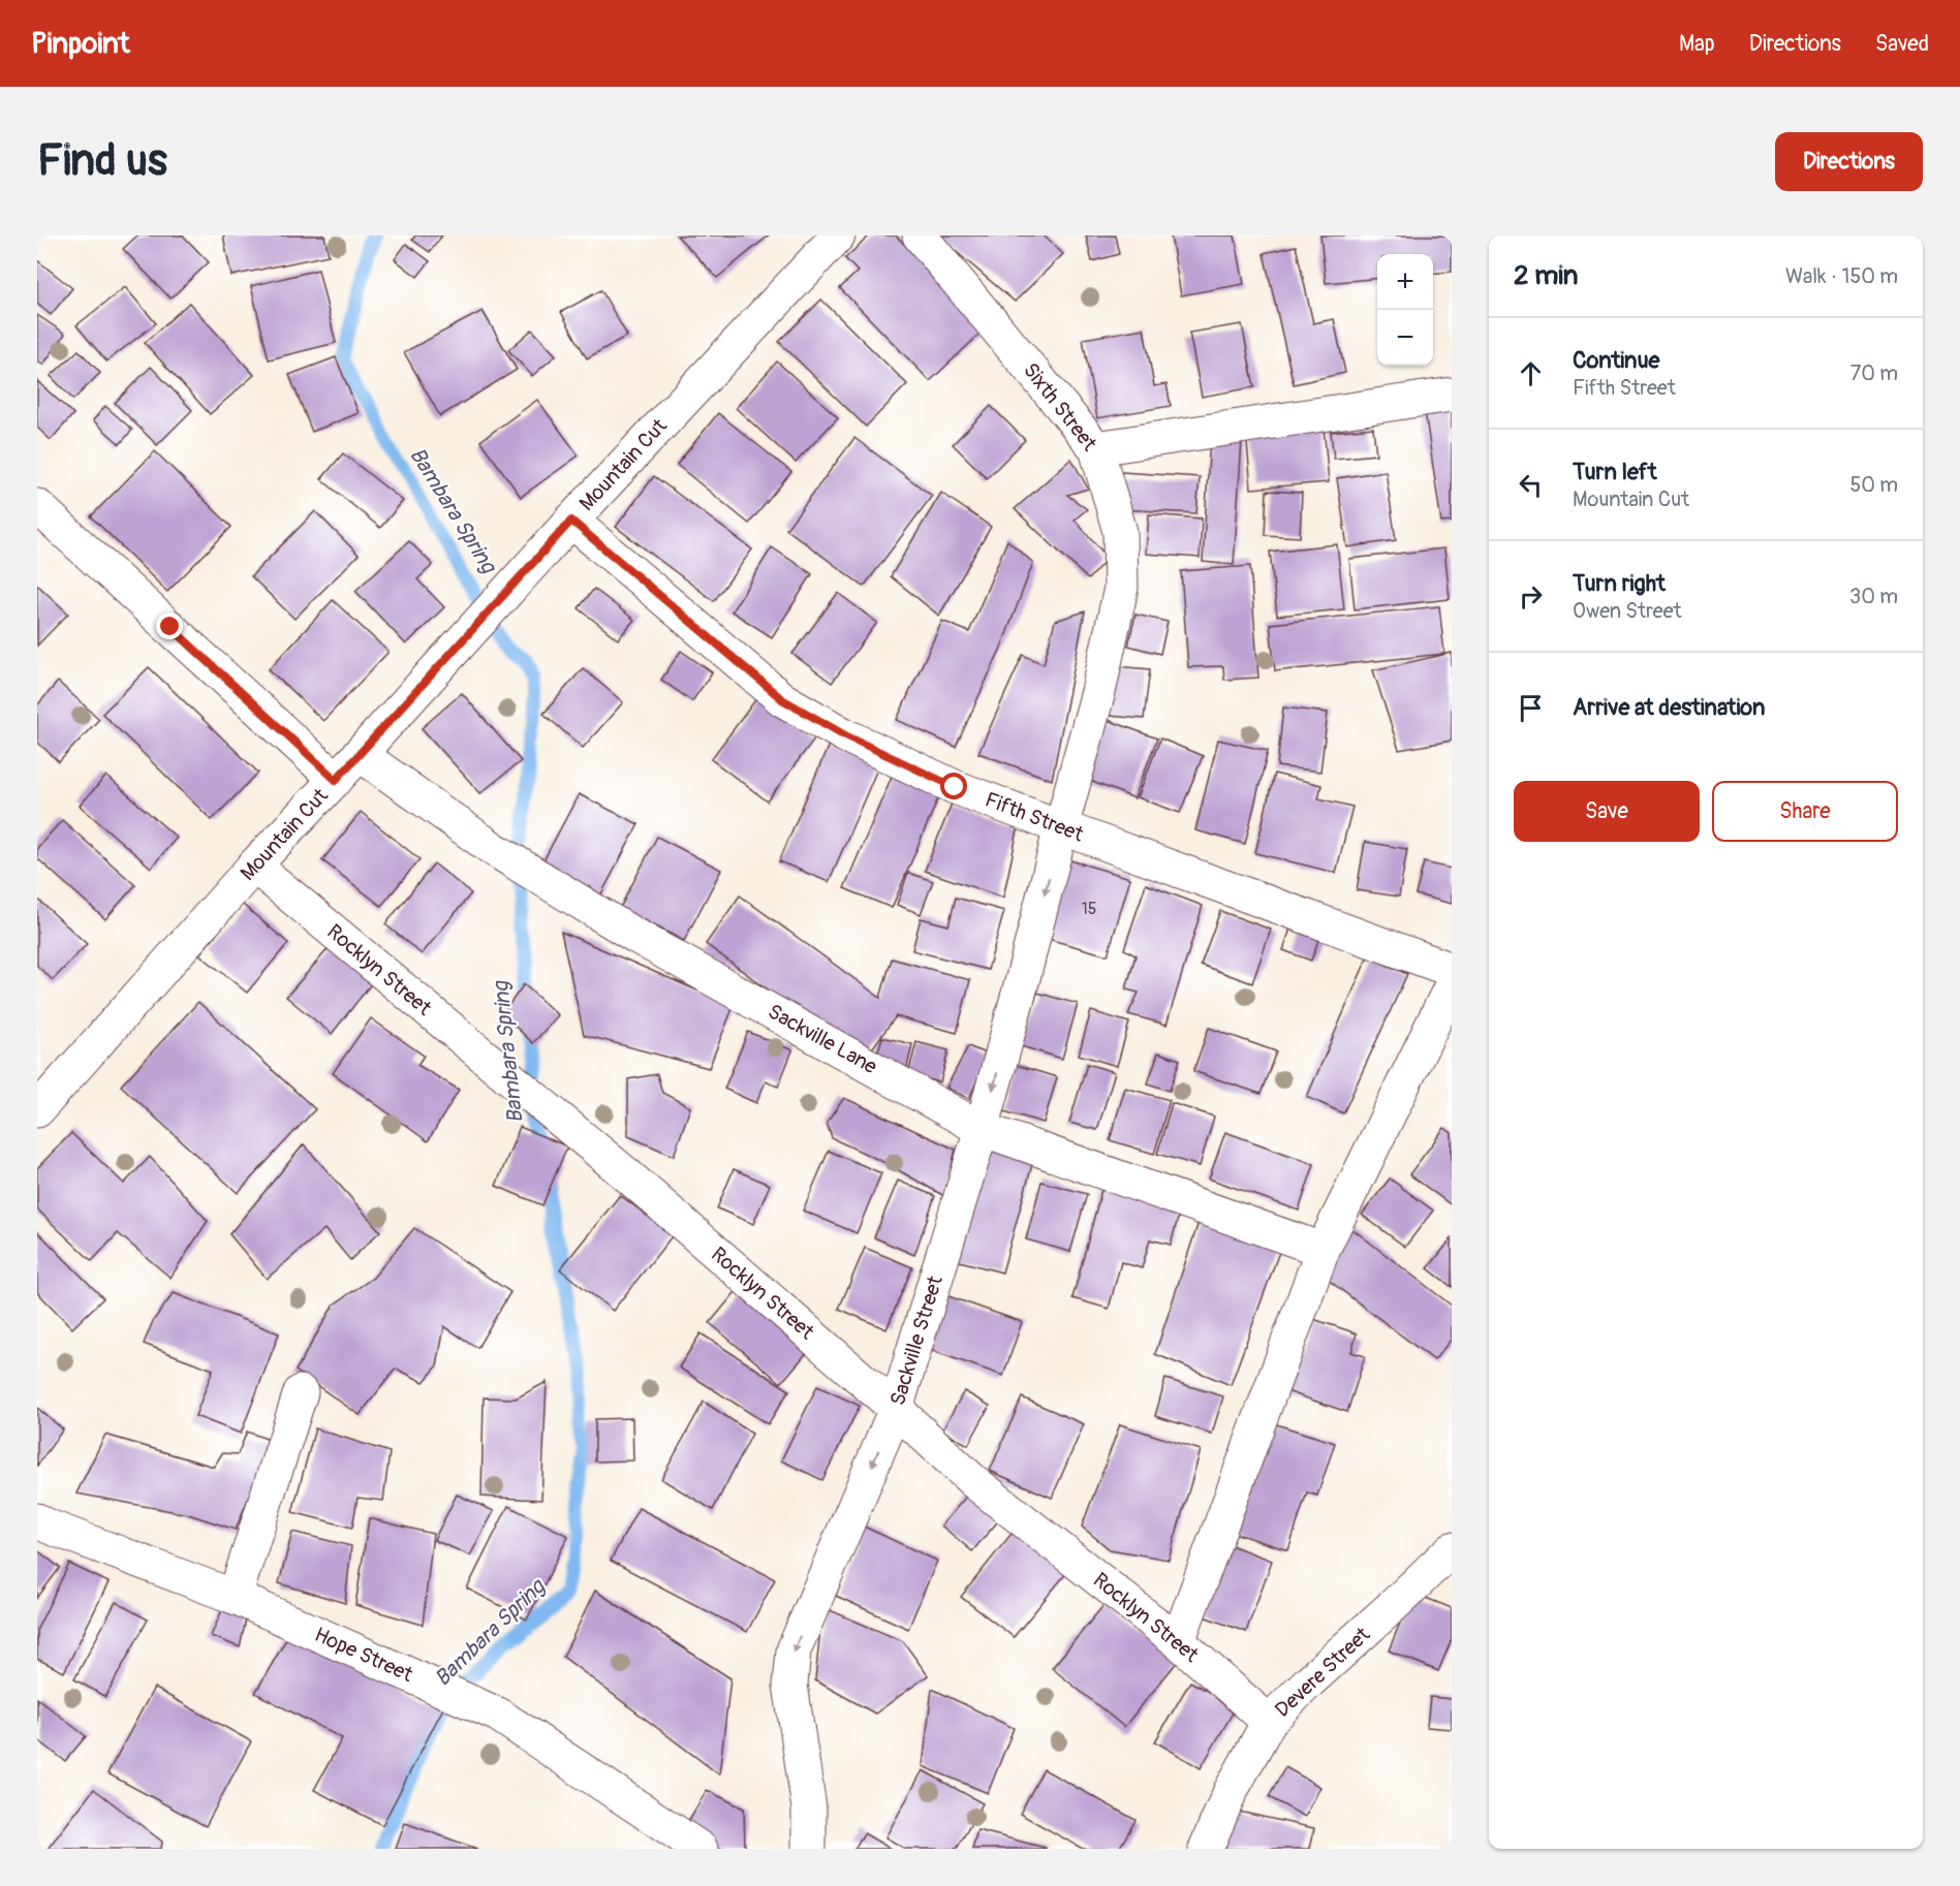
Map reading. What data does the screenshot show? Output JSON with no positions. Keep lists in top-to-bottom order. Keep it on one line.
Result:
{"streets":{"street":["Sixth Street","Mountain Cut","Fifth Street","Rocklyn Street","Sackville Lane","Sackville Street","Hope Street","Devere Street"]},"crossings":[["Sixth Street","Fifth Street"],["Sixth Street","Sackville Street"],["Mountain Cut","Fifth Street"],["Mountain Cut","Rocklyn Street"],["Mountain Cut","Sackville Lane"],["Fifth Street","Sackville Street"],["Rocklyn Street","Sackville Street"],["Rocklyn Street","Devere Street"],["Sackville Lane","Sackville Street"]],"one_way":["Sackville Street"],"water":["Bambara Spring"],"house_numbers":["15"],"page":{"header":"Pinpoint","nav":["Map","Directions","Saved"],"buttons":["Directions",["Save","Share"]],"title":"Find us","heading":["2 min","Walk · 150 m"],"map_buttons":["+","−"],"list":[["Continue","Fifth Street","70 m"],["Turn left","Mountain Cut","50 m"],["Turn right","Owen Street","30 m"],"Arrive at destination"]}}
